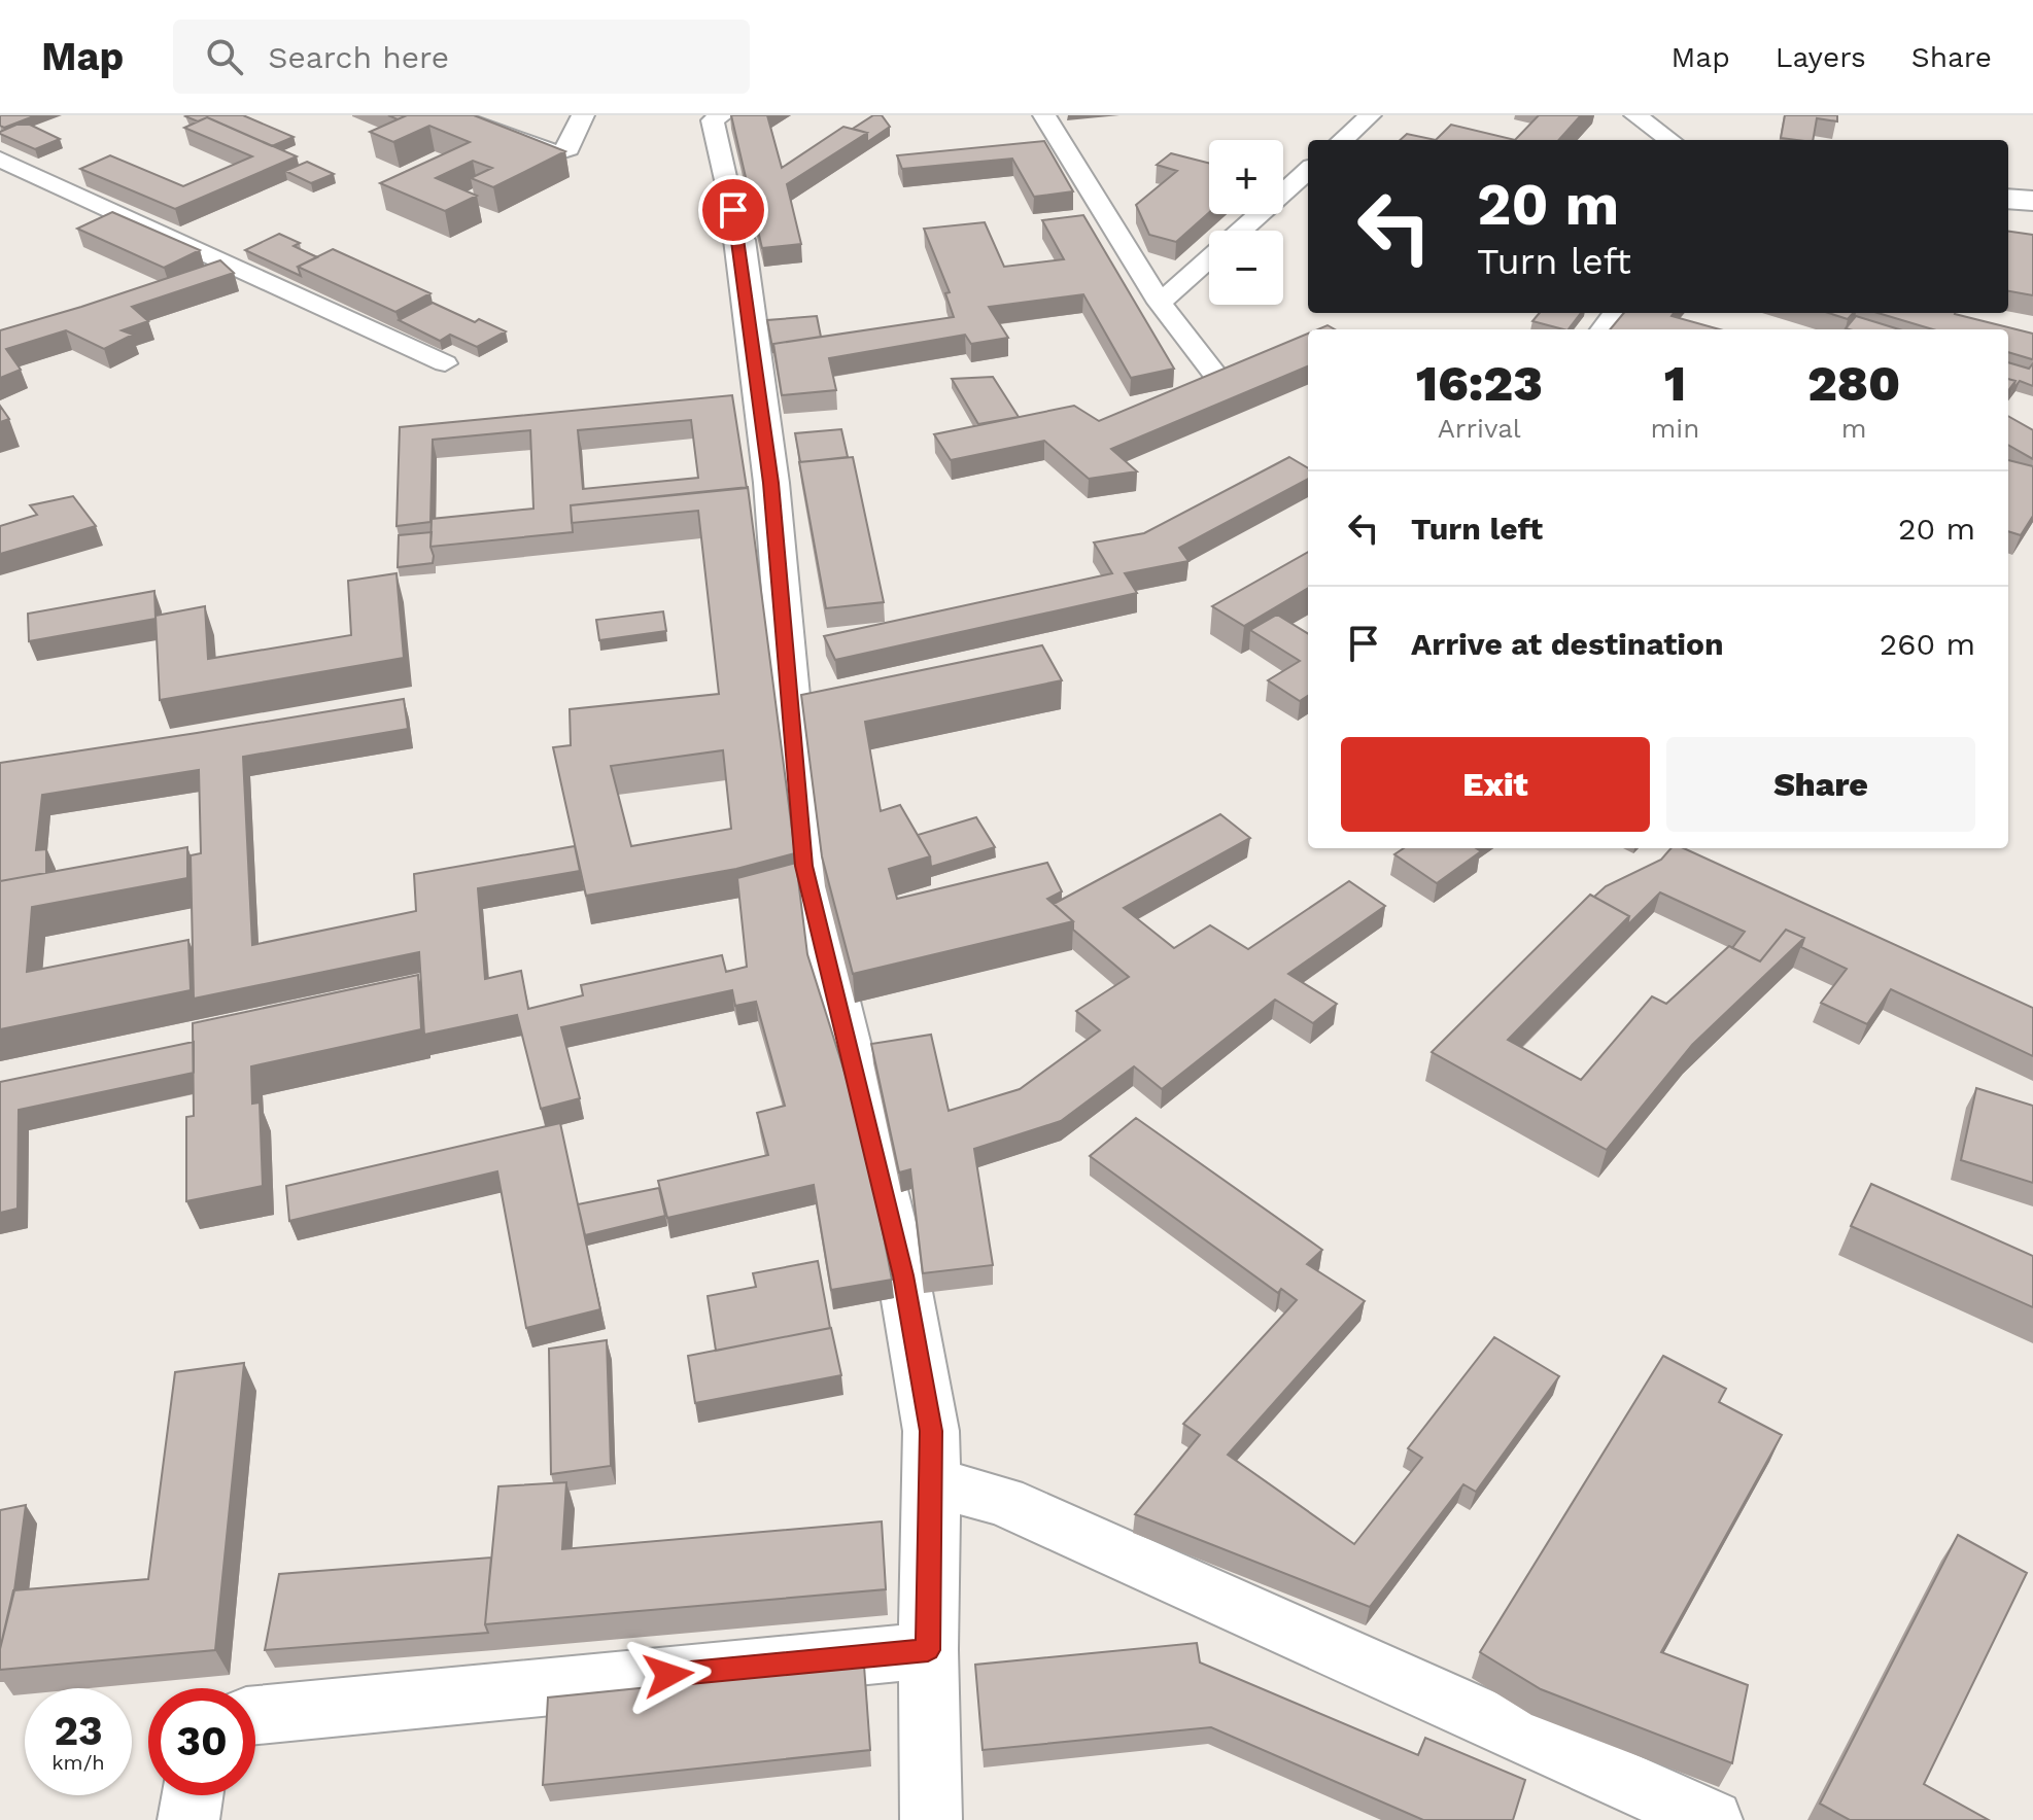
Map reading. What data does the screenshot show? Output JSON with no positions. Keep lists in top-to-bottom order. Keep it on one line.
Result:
{"page":{"header":"Map","search":"Search here","nav":["Map","Layers","Share"],"map_buttons":["+","−"],"turn":["20 m","Turn left"],"eta":["16:23","Arrival","1","min","280","m"],"list":[{"name":"Turn left","value":"20 m"},{"name":"Arrive at destination","value":"260 m"}],"buttons":["Exit","Share"],"speed":"23 km/h","limit":"30"}}
